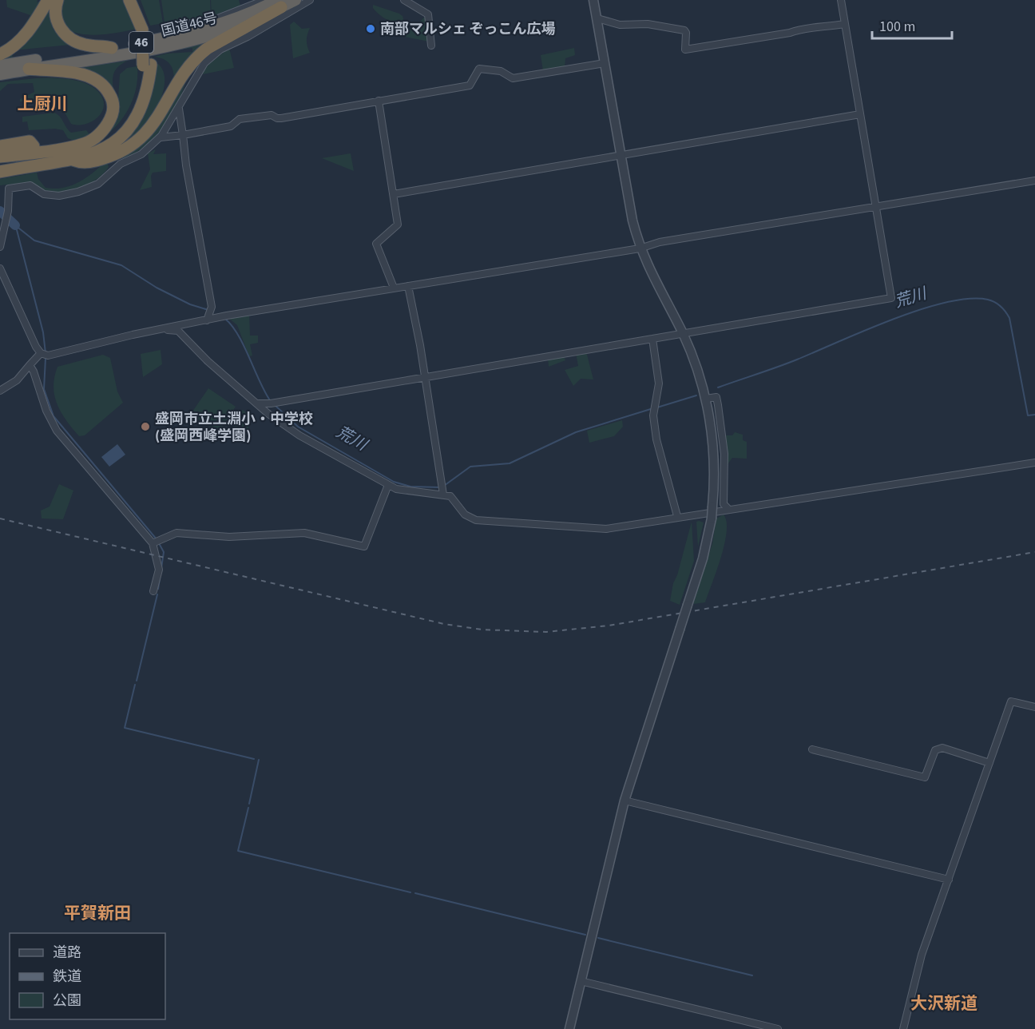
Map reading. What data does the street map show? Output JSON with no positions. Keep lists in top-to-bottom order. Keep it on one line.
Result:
{"streets":{"highway":["国道46号","46"]},"districts":["上厨川","平賀新田","大沢新道"],"water":["荒川"],"places":["南部マルシェ ぞっこん広場","盛岡市立土淵小・中学校 (盛岡西峰学園)"],"legend":["道路","鉄道","公園"],"scale_bar":"100 m"}
